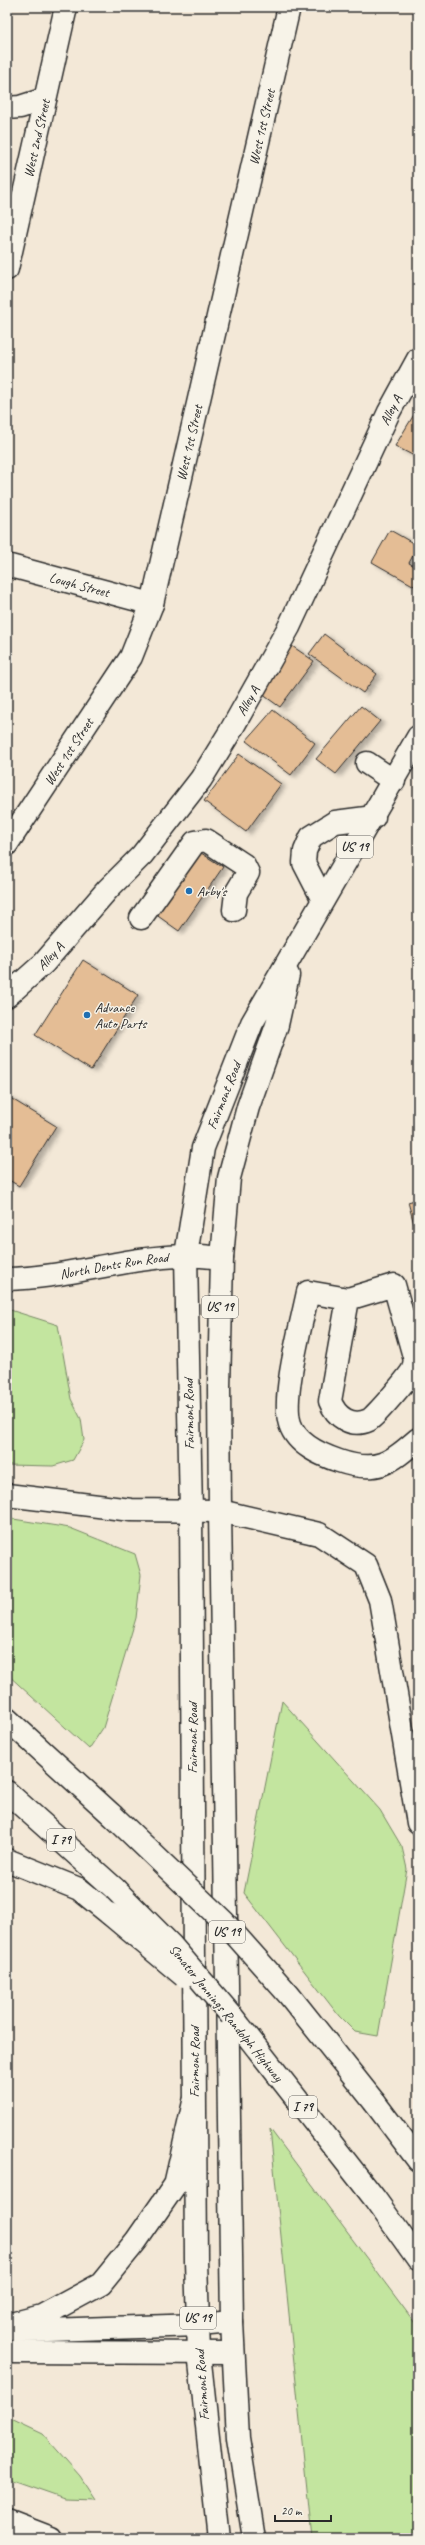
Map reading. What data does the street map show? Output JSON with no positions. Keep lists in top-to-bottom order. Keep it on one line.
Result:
{"streets":{"main road":["West 1st Street","West 2nd Street","Alley A","Lough Street","US 19","Fairmont Road","North Dents Run Road","I 79","Senator Jennings Randolph Highway"]},"crossings":[["West 1st Street","Lough Street"],["Fairmont Road","North Dents Run Road"]],"places":["Arby's","Advance Auto Parts"],"scale_bar":"20 m"}
